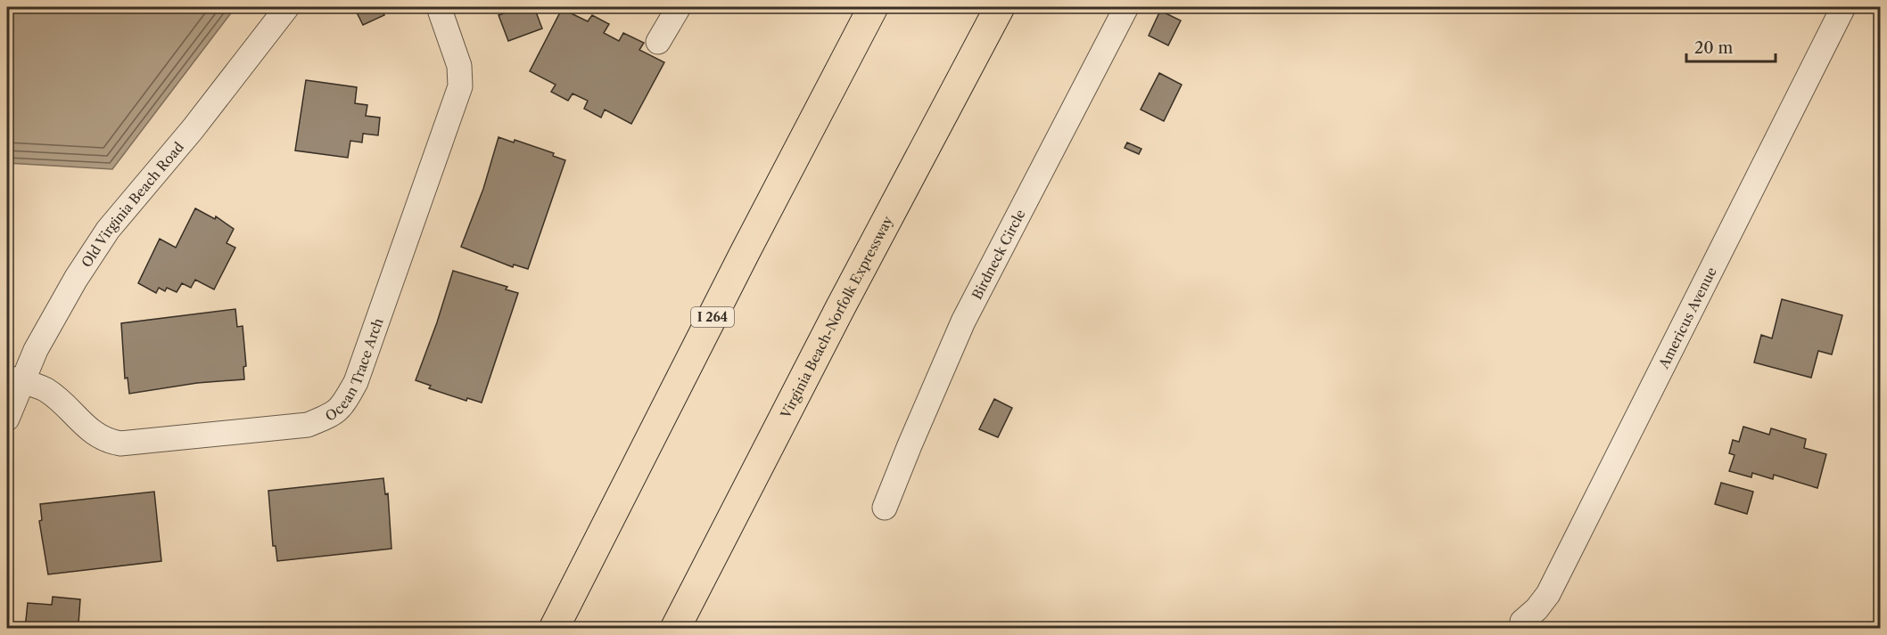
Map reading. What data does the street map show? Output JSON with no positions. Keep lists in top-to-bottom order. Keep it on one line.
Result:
{"streets":{"highway":["I 264","Virginia Beach-Norfolk Expressway"],"street":["Old Virginia Beach Road","Birdneck Circle","Americus Avenue","Ocean Trace Arch"]},"crossings":[["Old Virginia Beach Road","Ocean Trace Arch"]],"scale_bar":"20 m"}
